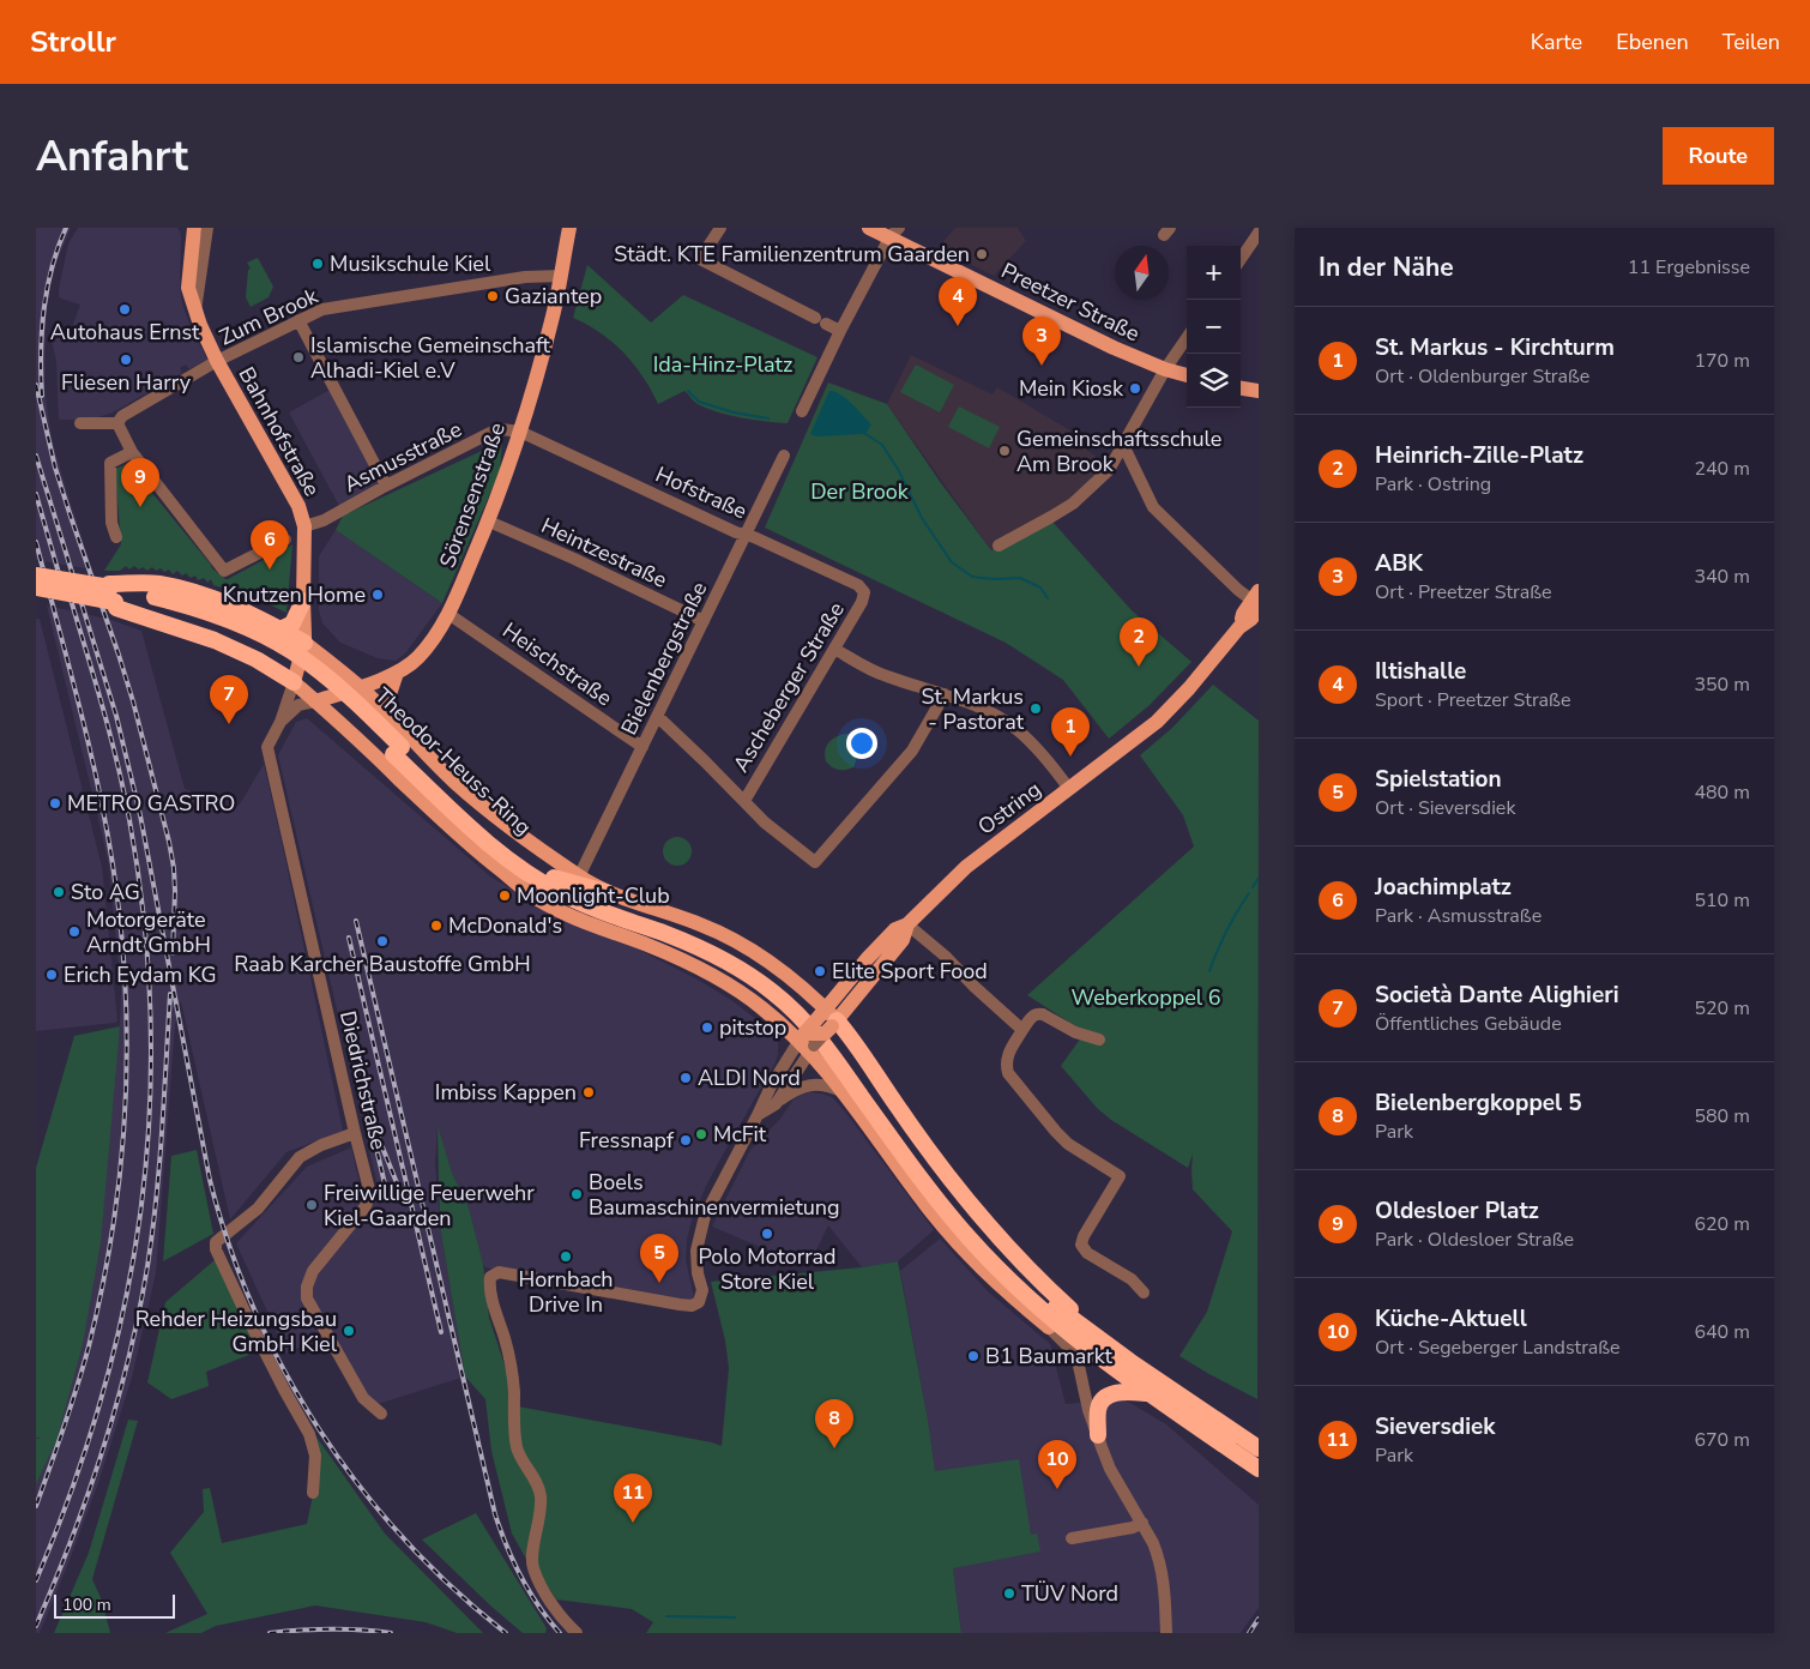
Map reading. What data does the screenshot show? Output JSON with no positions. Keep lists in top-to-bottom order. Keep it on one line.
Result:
{"streets":{"highway":["Theodor-Heuss-Ring"],"main road":["Preetzer Straße","Bahnhofstraße","Sörensenstraße","Ostring"],"street":["Zum Brook","Asmusstraße","Hofstraße","Heintzestraße","Bielenbergstraße","Heischstraße","Ascheberger Straße","Diedrichstraße"]},"crossings":[["Zum Brook","Bahnhofstraße"],["Zum Brook","Sörensenstraße"],["Bahnhofstraße","Asmusstraße"],["Bahnhofstraße","Theodor-Heuss-Ring"],["Bahnhofstraße","Diedrichstraße"],["Asmusstraße","Hofstraße"],["Asmusstraße","Sörensenstraße"],["Hofstraße","Sörensenstraße"],["Hofstraße","Bielenbergstraße"],["Hofstraße","Ascheberger Straße"],["Sörensenstraße","Heintzestraße"],["Sörensenstraße","Heischstraße"],["Sörensenstraße","Theodor-Heuss-Ring"],["Sörensenstraße","Diedrichstraße"],["Heintzestraße","Bielenbergstraße"],["Bielenbergstraße","Heischstraße"],["Bielenbergstraße","Theodor-Heuss-Ring"],["Theodor-Heuss-Ring","Ostring"]],"parks":["Ida-Hinz-Platz","Der Brook","Weberkoppel 6"],"places":["Städt. KTE Familienzentrum Gaarden","Musikschule Kiel","Gaziantep","Autohaus Ernst","Islamische Gemeinschaft Alhadi-Kiel e.V","Fliesen Harry","Mein Kiosk","Gemeinschaftsschule Am Brook","Knutzen Home","St. Markus - Pastorat","METRO GASTRO","Sto AG","Moonlight-Club","McDonald's","Motorgeräte Arndt GmbH","Raab Karcher Baustoffe GmbH","Elite Sport Food","Erich Eydam KG","pitstop","ALDI Nord","Imbiss Kappen","McFit","Fressnapf","Boels Baumaschinenvermietung","Freiwillige Feuerwehr Kiel-Gaarden","Polo Motorrad Store Kiel","Hornbach Drive In","Rehder Heizungsbau GmbH Kiel","B1 Baumarkt","TÜV Nord"],"scale_bar":"100 m","north":"top","page":{"header":"Strollr","nav":["Karte","Ebenen","Teilen"],"buttons":"Route","title":"Anfahrt","heading":["In der Nähe","11 Ergebnisse"],"map_buttons":["+","−"],"pins":["4","3","9","6","2","7","1","5","8","10","11"],"list":[{"mark":"1","name":"St. Markus - Kirchturm","note":"Ort · Oldenburger Straße","value":"170 m"},{"mark":"2","name":"Heinrich-Zille-Platz","note":"Park · Ostring","value":"240 m"},{"mark":"3","name":"ABK","note":"Ort · Preetzer Straße","value":"340 m"},{"mark":"4","name":"Iltishalle","note":"Sport · Preetzer Straße","value":"350 m"},{"mark":"5","name":"Spielstation","note":"Ort · Sieversdiek","value":"480 m"},{"mark":"6","name":"Joachimplatz","note":"Park · Asmusstraße","value":"510 m"},{"mark":"7","name":"Società Dante Alighieri","note":"Öffentliches Gebäude","value":"520 m"},{"mark":"8","name":"Bielenbergkoppel 5","note":"Park","value":"580 m"},{"mark":"9","name":"Oldesloer Platz","note":"Park · Oldesloer Straße","value":"620 m"},{"mark":"10","name":"Küche-Aktuell","note":"Ort · Segeberger Landstraße","value":"640 m"},{"mark":"11","name":"Sieversdiek","note":"Park","value":"670 m"}],"scale":"100 m"}}
